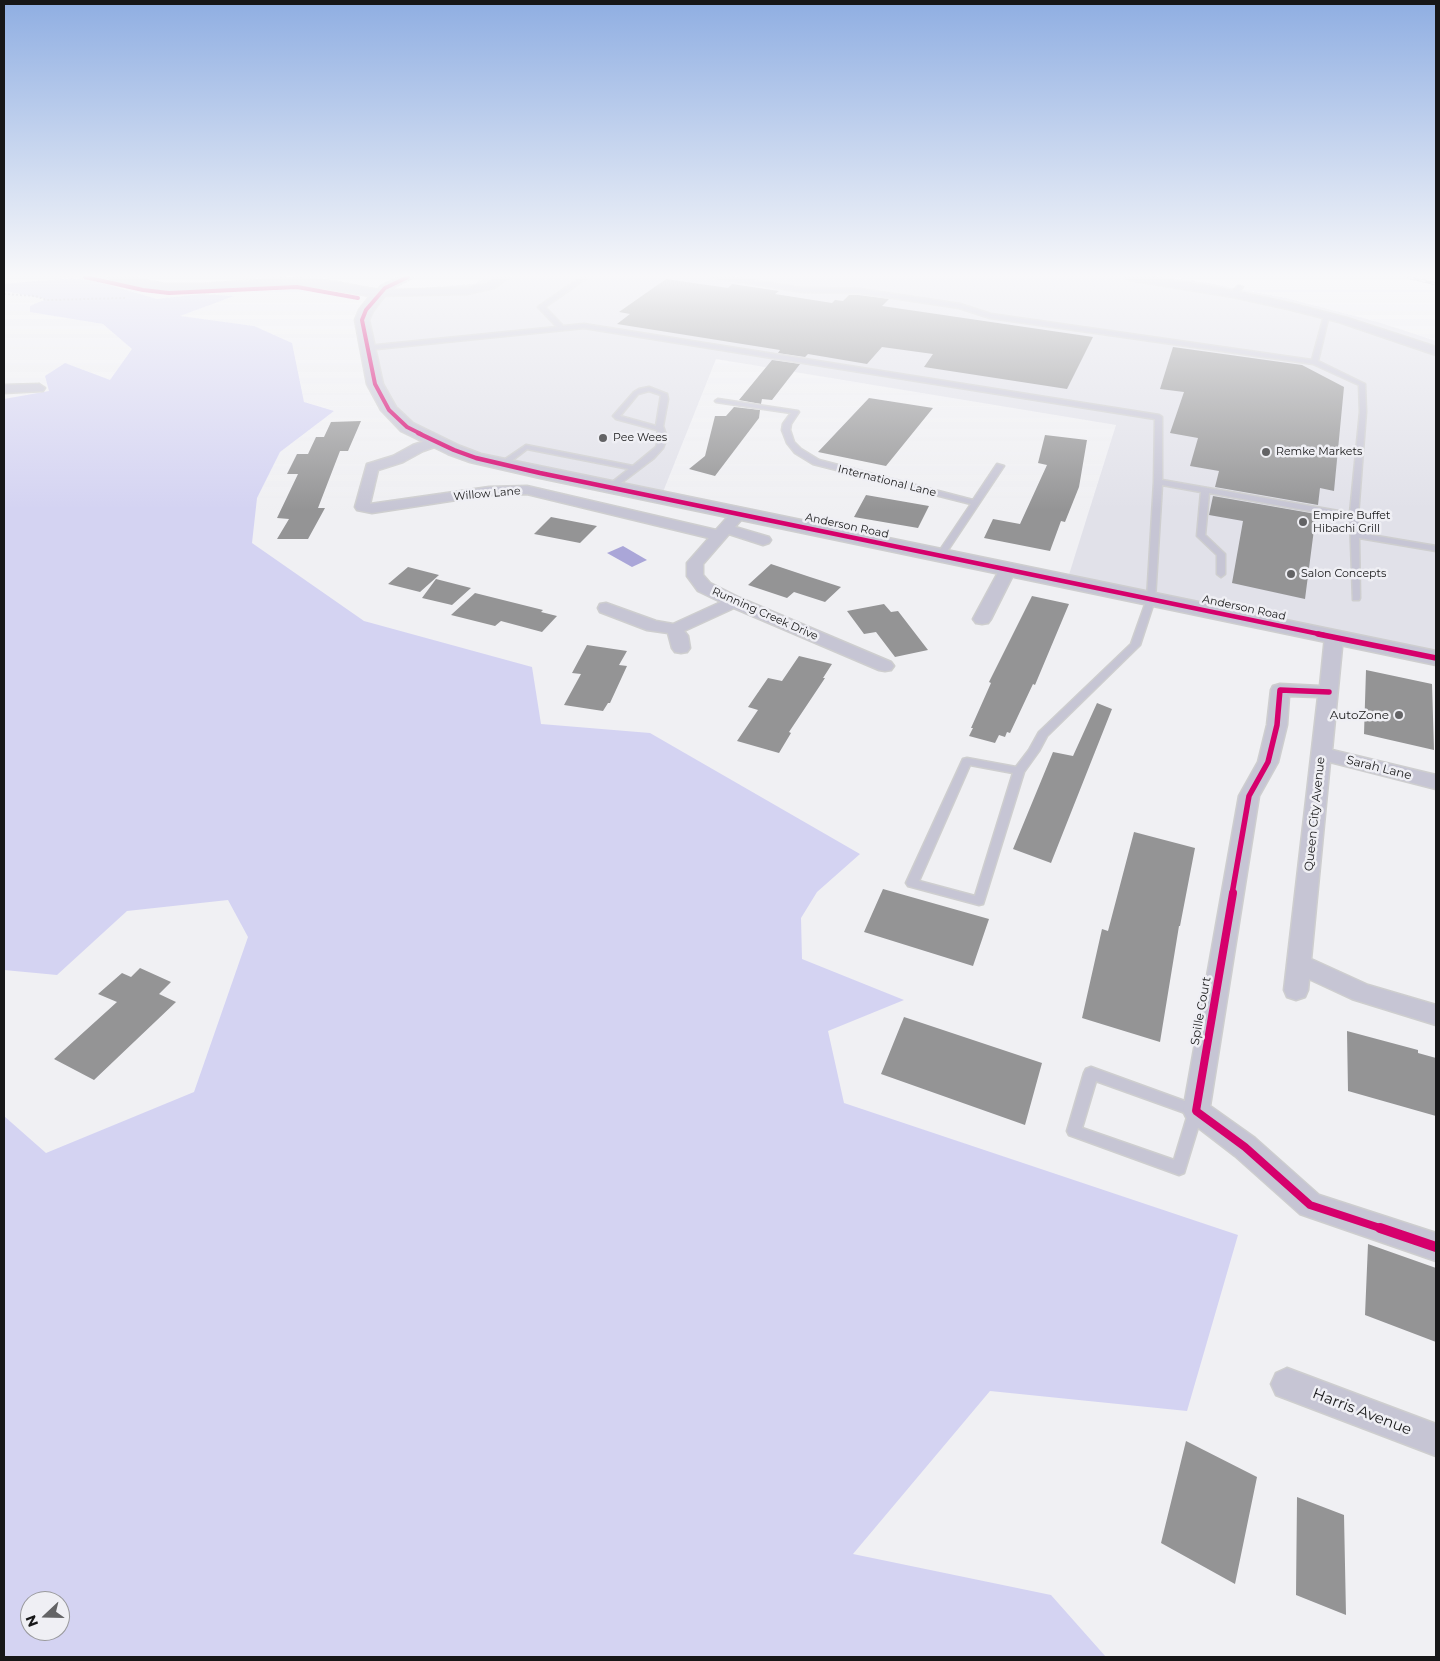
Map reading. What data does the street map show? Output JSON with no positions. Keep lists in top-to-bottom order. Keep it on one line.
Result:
{"streets":{"street":["Willow Lane","Anderson Road","Running Creek Drive","Sarah Lane","Queen City Avenue","Spille Court","Harris Avenue"],"lane":["International Lane"]},"crossings":[["Willow Lane","Anderson Road"],["Willow Lane","Running Creek Drive"],["Anderson Road","Running Creek Drive"],["Anderson Road","Queen City Avenue"],["Sarah Lane","Queen City Avenue"],["Queen City Avenue","Spille Court"]],"places":["Pee Wees","Remke Markets","Empire Buffet Hibachi Grill","Salon Concepts","AutoZone"],"north":"left"}
